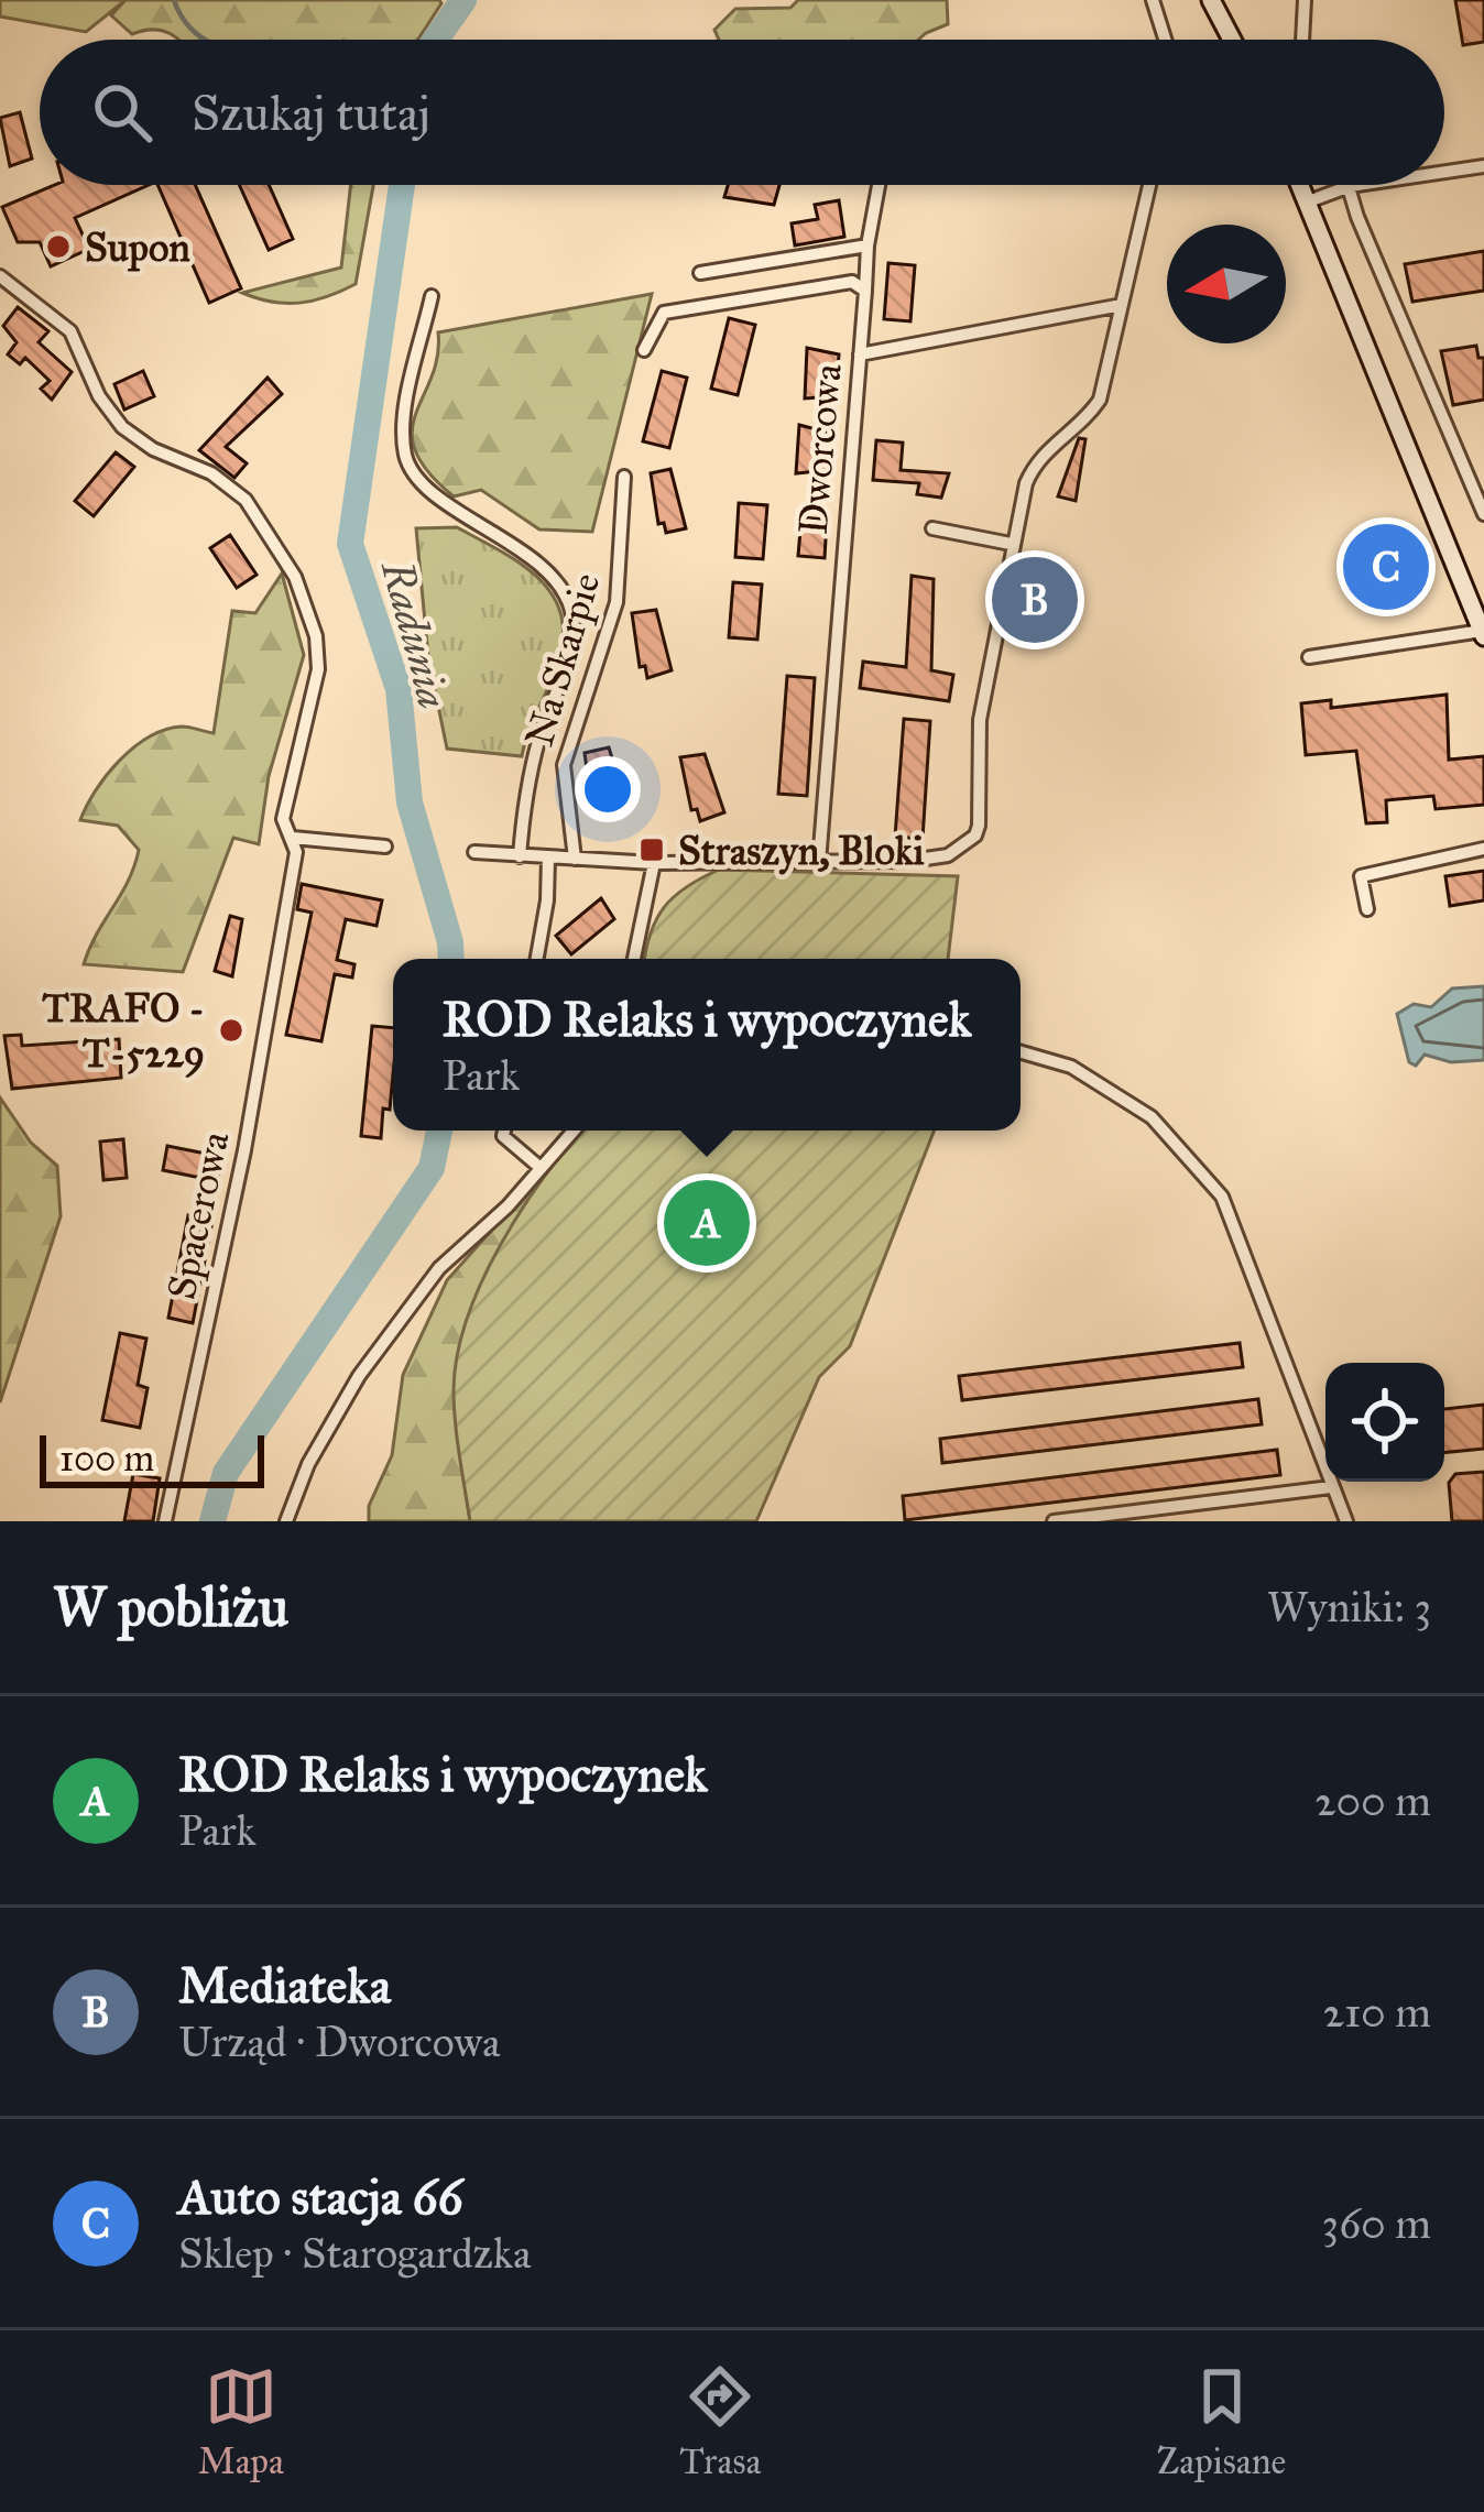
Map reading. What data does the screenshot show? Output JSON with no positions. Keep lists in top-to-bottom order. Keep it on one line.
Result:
{"streets":{"street":["Dworcowa","Na Skarpie","Spacerowa"]},"water":["Radunia"],"places":{"other":["Supon","TRAFO - T-5229"],"transit":["Straszyn, Bloki"]},"scale_bar":"100 m","north":"left","page":{"search":"Szukaj tutaj","pins":["C","B","A"],"popup":["ROD Relaks i wypoczynek","Park"],"scale":"100 m","heading":["W pobliżu","Wyniki: 3"],"list":[{"mark":"A","name":"ROD Relaks i wypoczynek","note":"Park","value":"200 m"},{"mark":"B","name":"Mediateka","note":"Urząd · Dworcowa","value":"210 m"},{"mark":"C","name":"Auto stacja 66","note":"Sklep · Starogardzka","value":"360 m"}],"nav":["Mapa","Trasa","Zapisane"]}}
